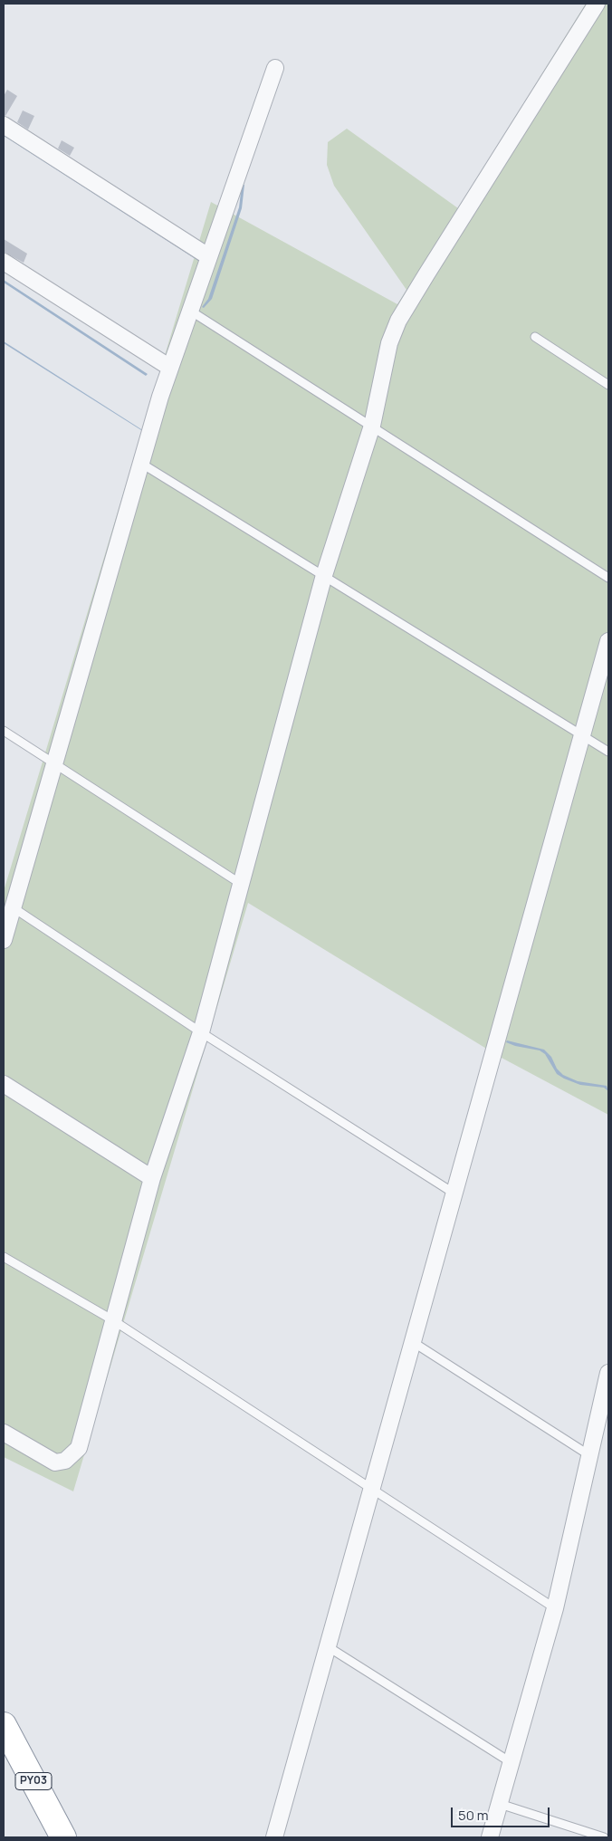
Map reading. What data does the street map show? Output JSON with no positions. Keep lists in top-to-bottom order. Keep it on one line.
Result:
{"streets":{"highway":["PY03"]},"scale_bar":"50 m"}
